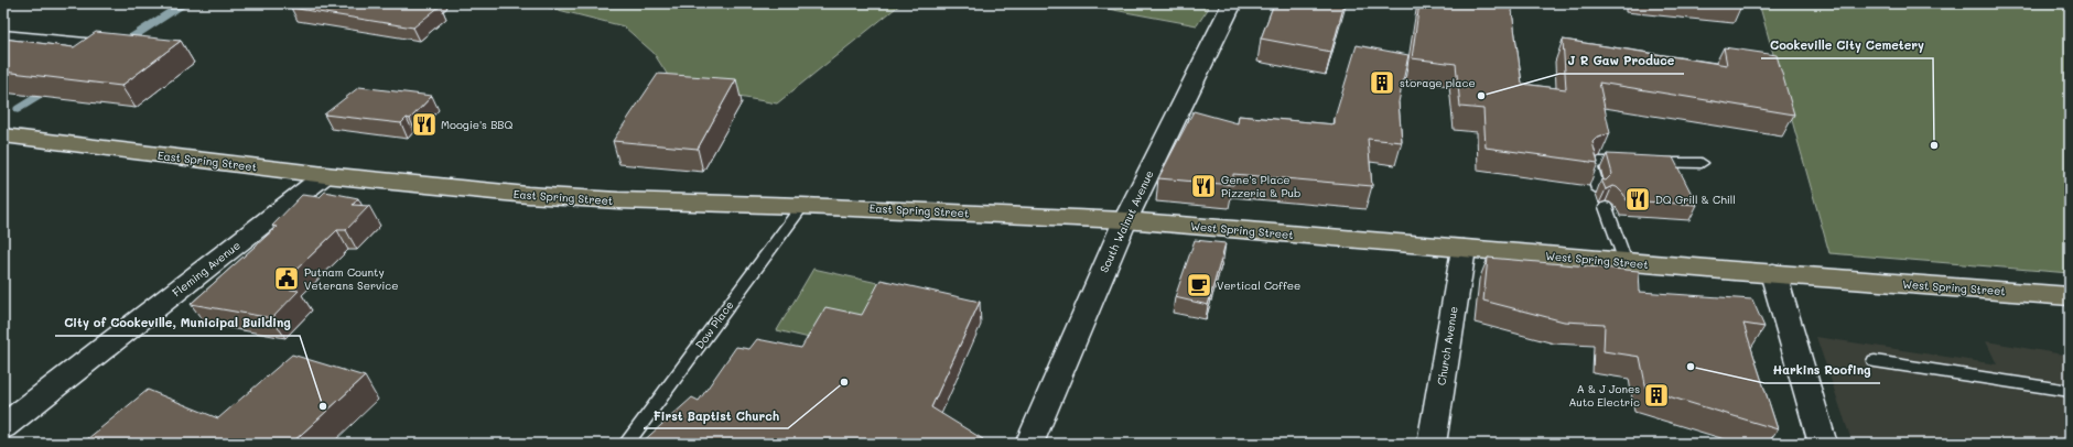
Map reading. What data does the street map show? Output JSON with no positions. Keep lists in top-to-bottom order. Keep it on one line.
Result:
{"streets":{"main road":["East Spring Street","West Spring Street"],"street":["South Walnut Avenue","Fleming Avenue","Church Avenue"],"lane":["Dow Place"]},"crossings":[["East Spring Street","South Walnut Avenue"],["East Spring Street","West Spring Street"],["East Spring Street","Fleming Avenue"],["East Spring Street","Dow Place"],["South Walnut Avenue","West Spring Street"],["West Spring Street","Church Avenue"]],"places":{"building":["storage place","A & J Jones Auto Electric"],"other":["J R Gaw Produce","Cookeville City Cemetery","Harkins Roofing","First Baptist Church","City of Cookeville, Municipal Building"],"restaurant":["Moogie's BBQ","Gene's Place Pizzeria & Pub","DQ Grill & Chill"],"public building":["Putnam County Veterans Service"],"cafe":["Vertical Coffee"]}}
